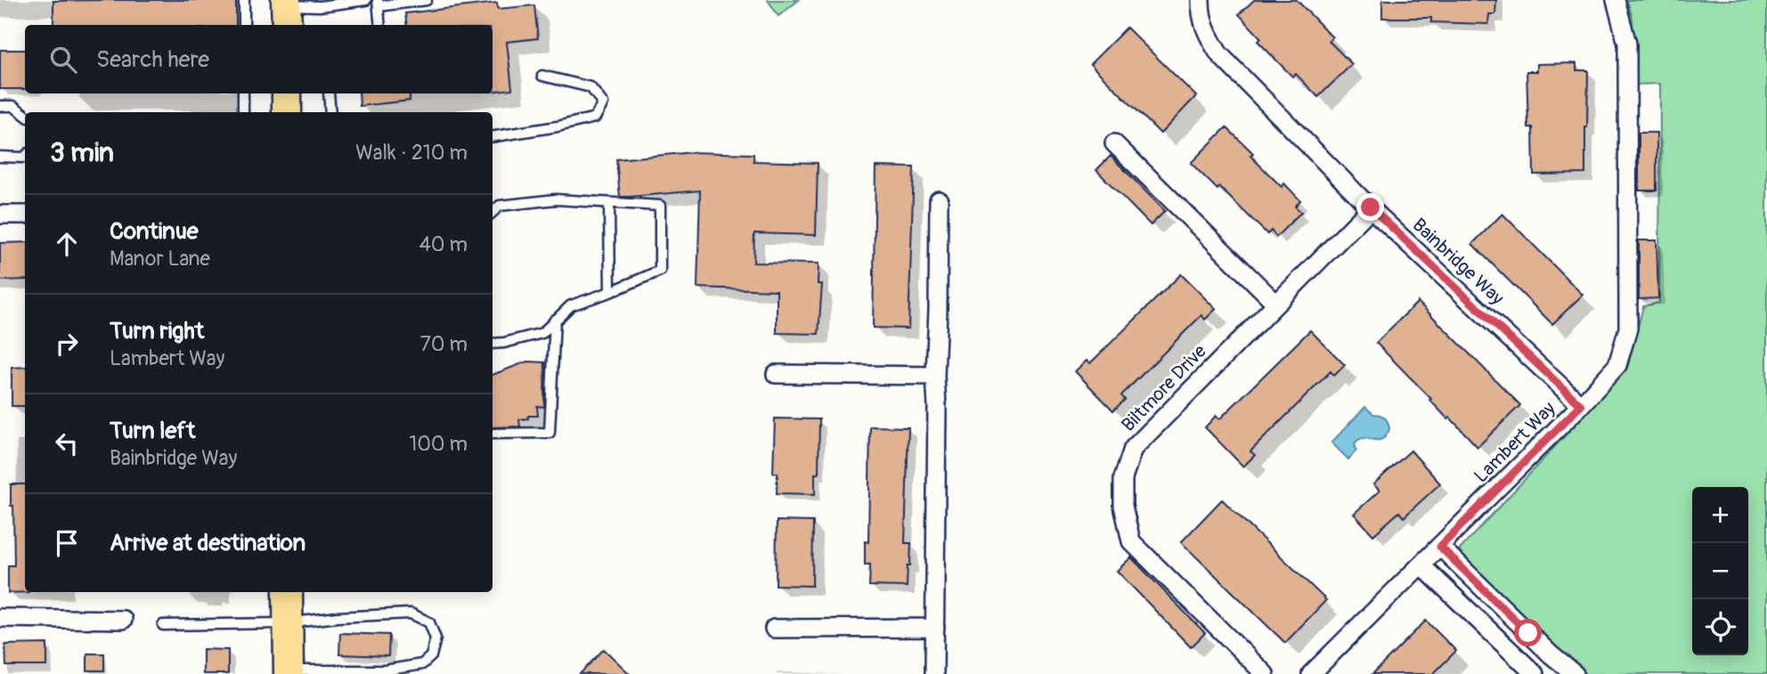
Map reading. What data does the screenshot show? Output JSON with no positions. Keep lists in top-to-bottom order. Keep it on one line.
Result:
{"streets":{"street":["Bainbridge Way","Biltmore Drive","Lambert Way"]},"crossings":[["Bainbridge Way","Biltmore Drive"],["Bainbridge Way","Lambert Way"]],"page":{"search":"Search here","heading":["3 min","Walk · 210 m"],"list":[["Continue","Manor Lane","40 m"],["Turn right","Lambert Way","70 m"],["Turn left","Bainbridge Way","100 m"],"Arrive at destination"],"map_buttons":["+","−"]}}
